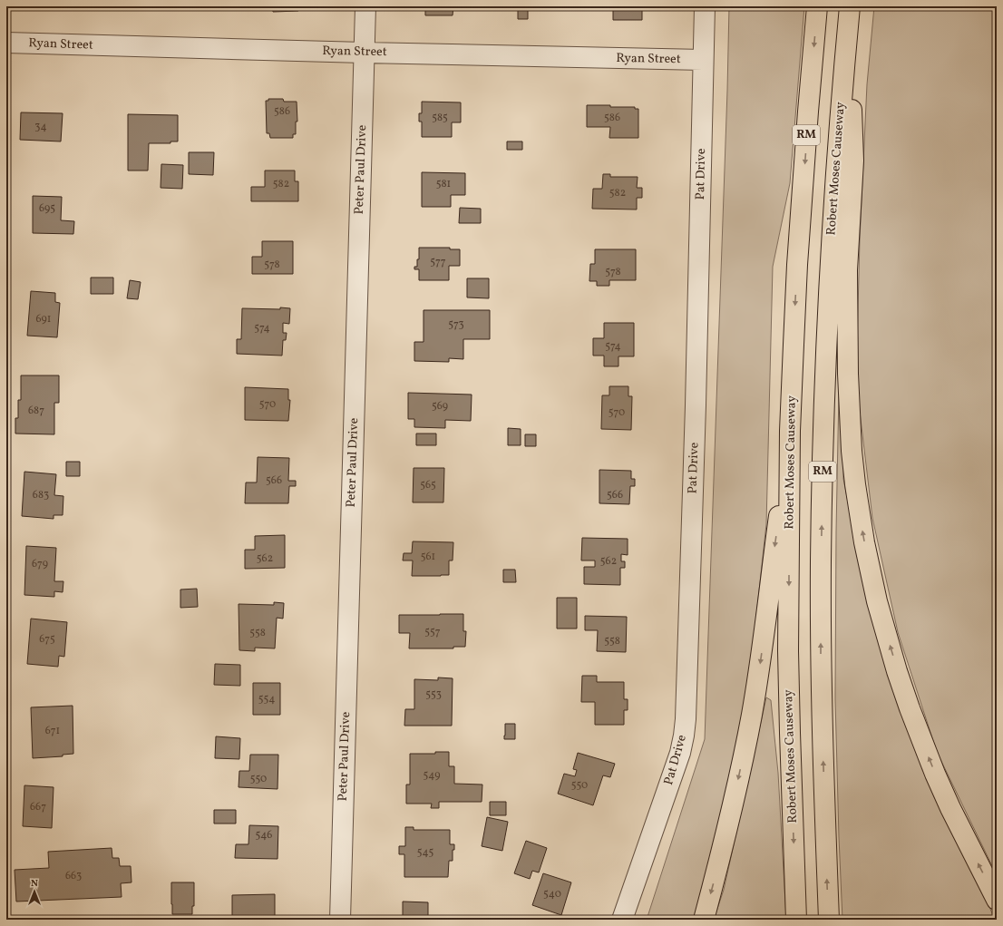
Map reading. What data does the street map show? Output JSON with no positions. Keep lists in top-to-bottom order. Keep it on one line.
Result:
{"streets":{"highway":["RM","Robert Moses Causeway"],"street":["Ryan Street","Peter Paul Drive","Pat Drive"]},"crossings":[["Ryan Street","Peter Paul Drive"],["Ryan Street","Pat Drive"]],"house_numbers":["586","585","586","34","582","581","582","695","577","578","578","691","573","574","574","570","569","687","570","566","565","683","566","561","562","562","679","557","558","675","558","553","554","671","549","550","550","667","546","545","663","540"],"north":"top"}
